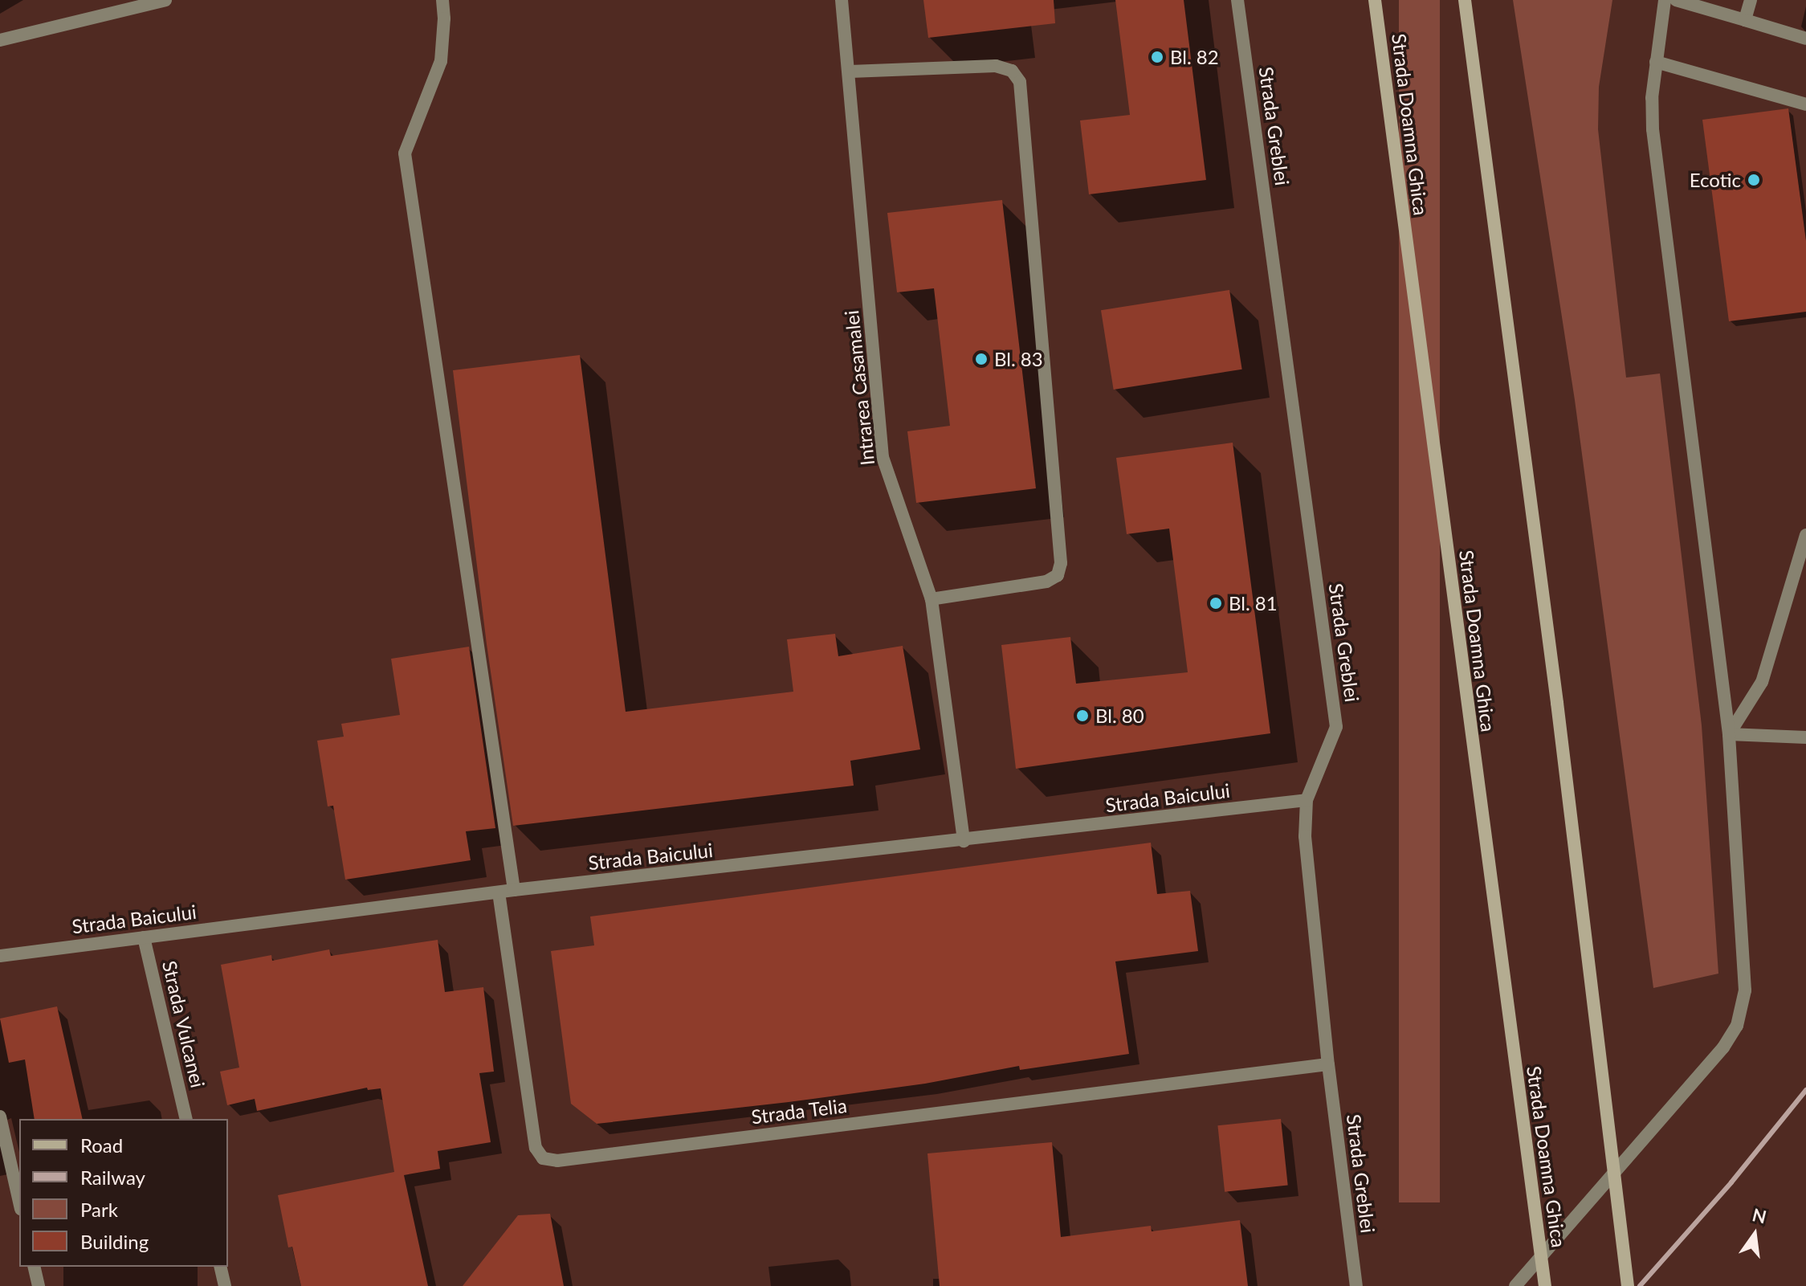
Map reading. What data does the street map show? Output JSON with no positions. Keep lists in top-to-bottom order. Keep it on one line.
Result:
{"streets":{"main road":["Strada Doamna Ghica"],"street":["Strada Greblei","Intrarea Casamalei","Strada Baicului","Strada Vulcanei","Strada Telia"]},"crossings":[["Strada Greblei","Strada Baicului"],["Strada Greblei","Strada Telia"],["Intrarea Casamalei","Strada Baicului"],["Strada Baicului","Strada Vulcanei"],["Strada Baicului","Strada Telia"]],"places":["Bl. 82","Ecotic","Bl. 83","Bl. 81","Bl. 80"],"legend":["Road","Railway","Park","Building"],"north":"top"}
